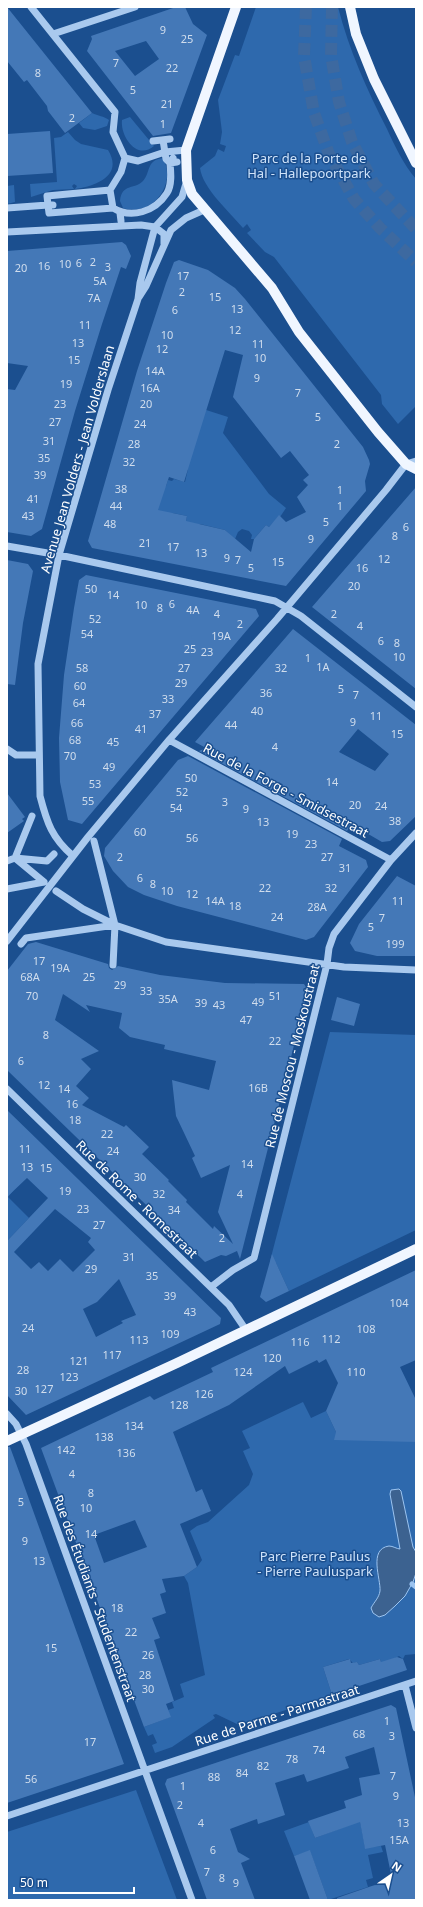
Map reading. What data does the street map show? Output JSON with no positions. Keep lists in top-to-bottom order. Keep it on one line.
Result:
{"streets":{"street":["Avenue Jean Volders - Jean Volderslaan","Rue de la Forge - Smidsestraat","Rue de Moscou - Moskoustraat","Rue de Rome - Romestraat","Rue des Étudiants - Studentenstraat","Rue de Parme - Parmastraat"]},"crossings":[["Rue de la Forge - Smidsestraat","Rue de Moscou - Moskoustraat"],["Rue de Moscou - Moskoustraat","Rue de Rome - Romestraat"],["Rue des Étudiants - Studentenstraat","Rue de Parme - Parmastraat"]],"parks":["Parc de la Porte de Hal - Hallepoortpark","Parc Pierre Paulus - Pierre Pauluspark"],"house_numbers":["9","25","7","22","8","5","21","2","1","2","6","10","16","3","20","17","5A","2","15","7A","13","6","11","12","10","13","11","12","10","15","14A","9","19","16A","7","23","20","5","27","24","31","28","2","35","32","39","38","1","41","44","1","43","5","48","6","8","9","21","17","13","9","12","7","15","5","16","20","50","14","6","10","8","4A","4","2","52","2","4","54","19A","6","8","25","23","10","1","1A","58","27","32","29","60","5","36","7","33","64","40","37","11","9","66","44","41","15","68","45","4","70","49","50","14","53","52","55","3","20","24","54","9","38","13","60","19","56","23","2","27","31","6","8","22","32","10","12","14A","11","18","28A","24","7","5","199","17","19A","68A","25","29","33","70","51","35A","49","39","43","47","8","22","6","12","16B","14","16","18","22","11","24","14","13","15","30","19","32","4","23","34","27","2","31","29","35","39","104","43","24","108","109","112","113","116","117","120","121","28","124","110","123","127","30","126","128","134","138","142","136","4","8","5","10","14","9","13","18","22","15","26","28","30","1","68","3","17","74","78","82","84","7","88","56","1","9","2","4","13","15A","6","7","8","9"],"scale_bar":"50 m","north":"top right"}
